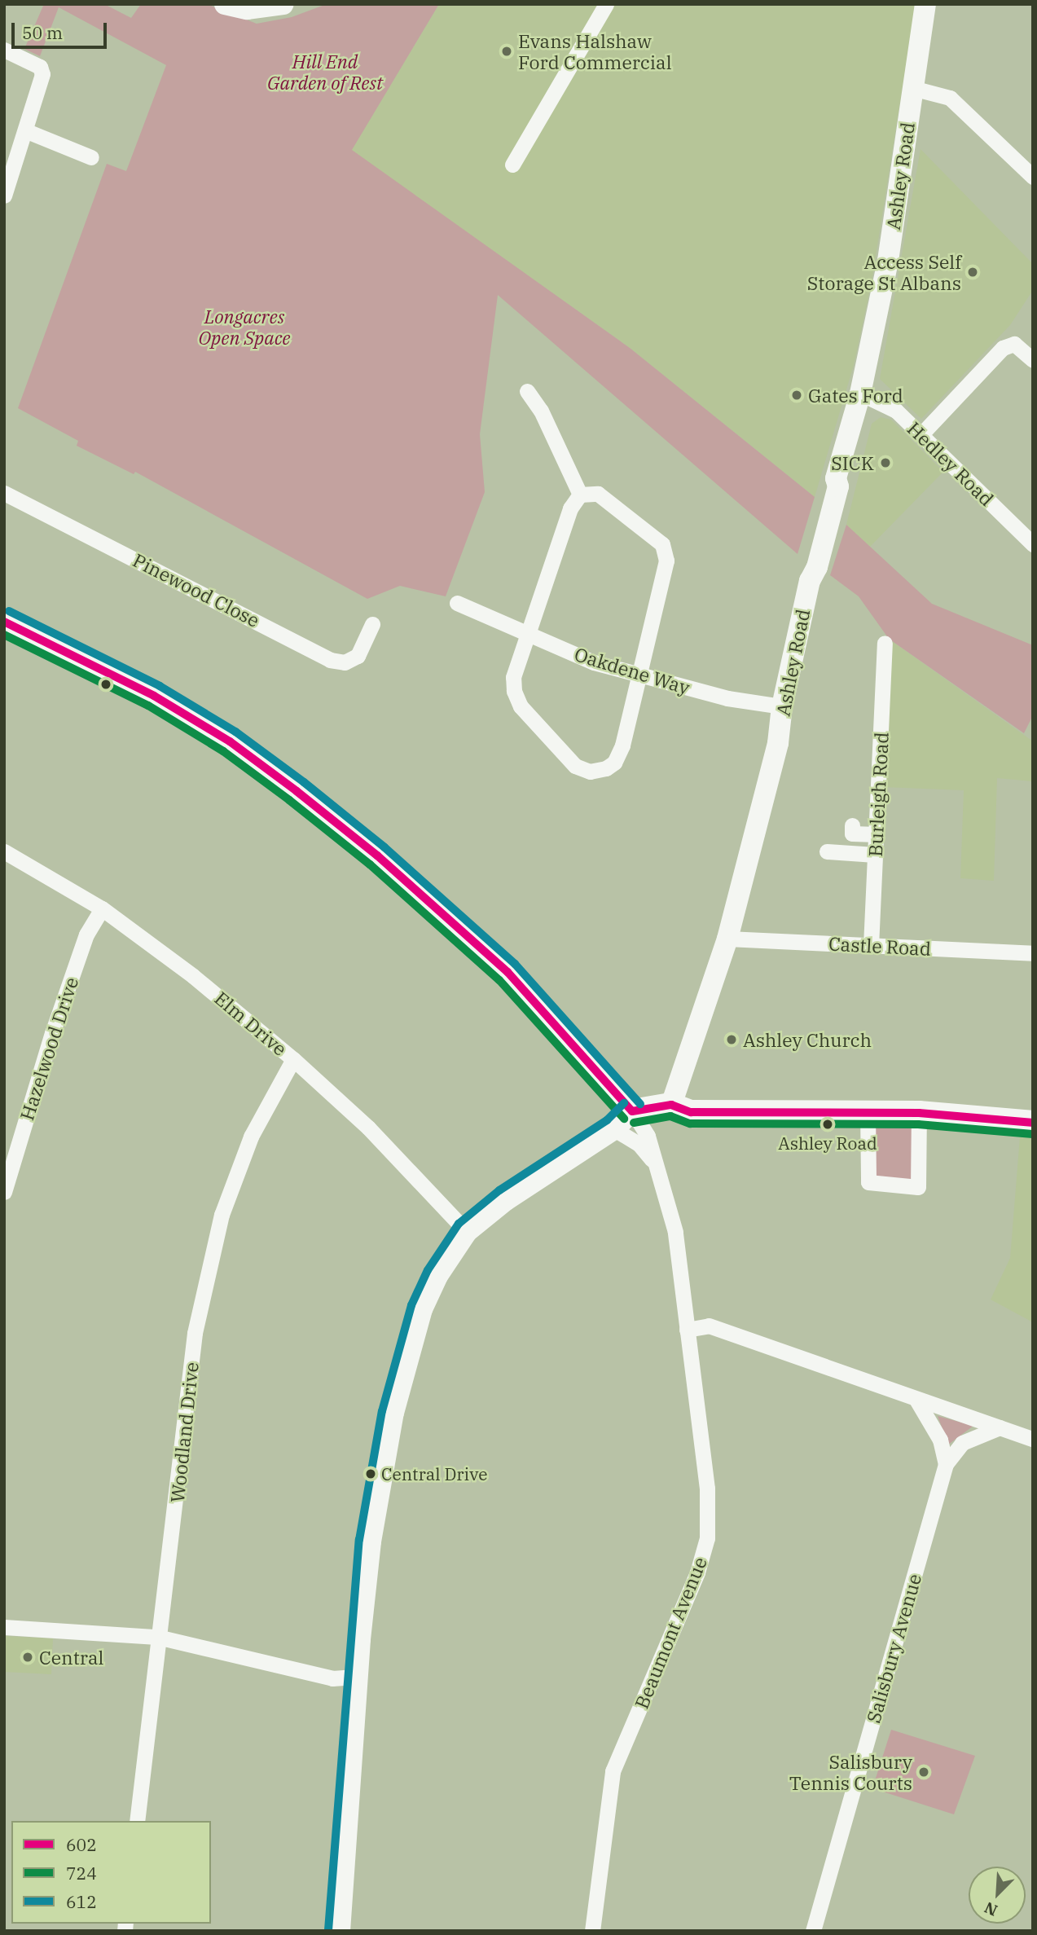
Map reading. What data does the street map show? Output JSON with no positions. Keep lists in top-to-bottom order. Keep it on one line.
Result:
{"streets":{"street":["Ashley Road","Hedley Road","Pinewood Close","Oakdene Way","Burleigh Road","Castle Road","Elm Drive","Hazelwood Drive","Woodland Drive","Beaumont Avenue","Salisbury Avenue"]},"crossings":[["Ashley Road","Hedley Road"],["Ashley Road","Oakdene Way"],["Ashley Road","Castle Road"],["Burleigh Road","Castle Road"],["Elm Drive","Hazelwood Drive"],["Elm Drive","Woodland Drive"]],"parks":["Hill End Garden of Rest","Longacres Open Space"],"places":["Evans Halshaw Ford Commercial","Access Self Storage St Albans","Gates Ford","SICK","Ashley Church","Ashley Road","Central Drive","Central","Salisbury Tennis Courts"],"lines":["transit line 612","transit line 602","transit line 724"],"legend":["602","724","612"],"scale_bar":"50 m","north":"bottom left"}
